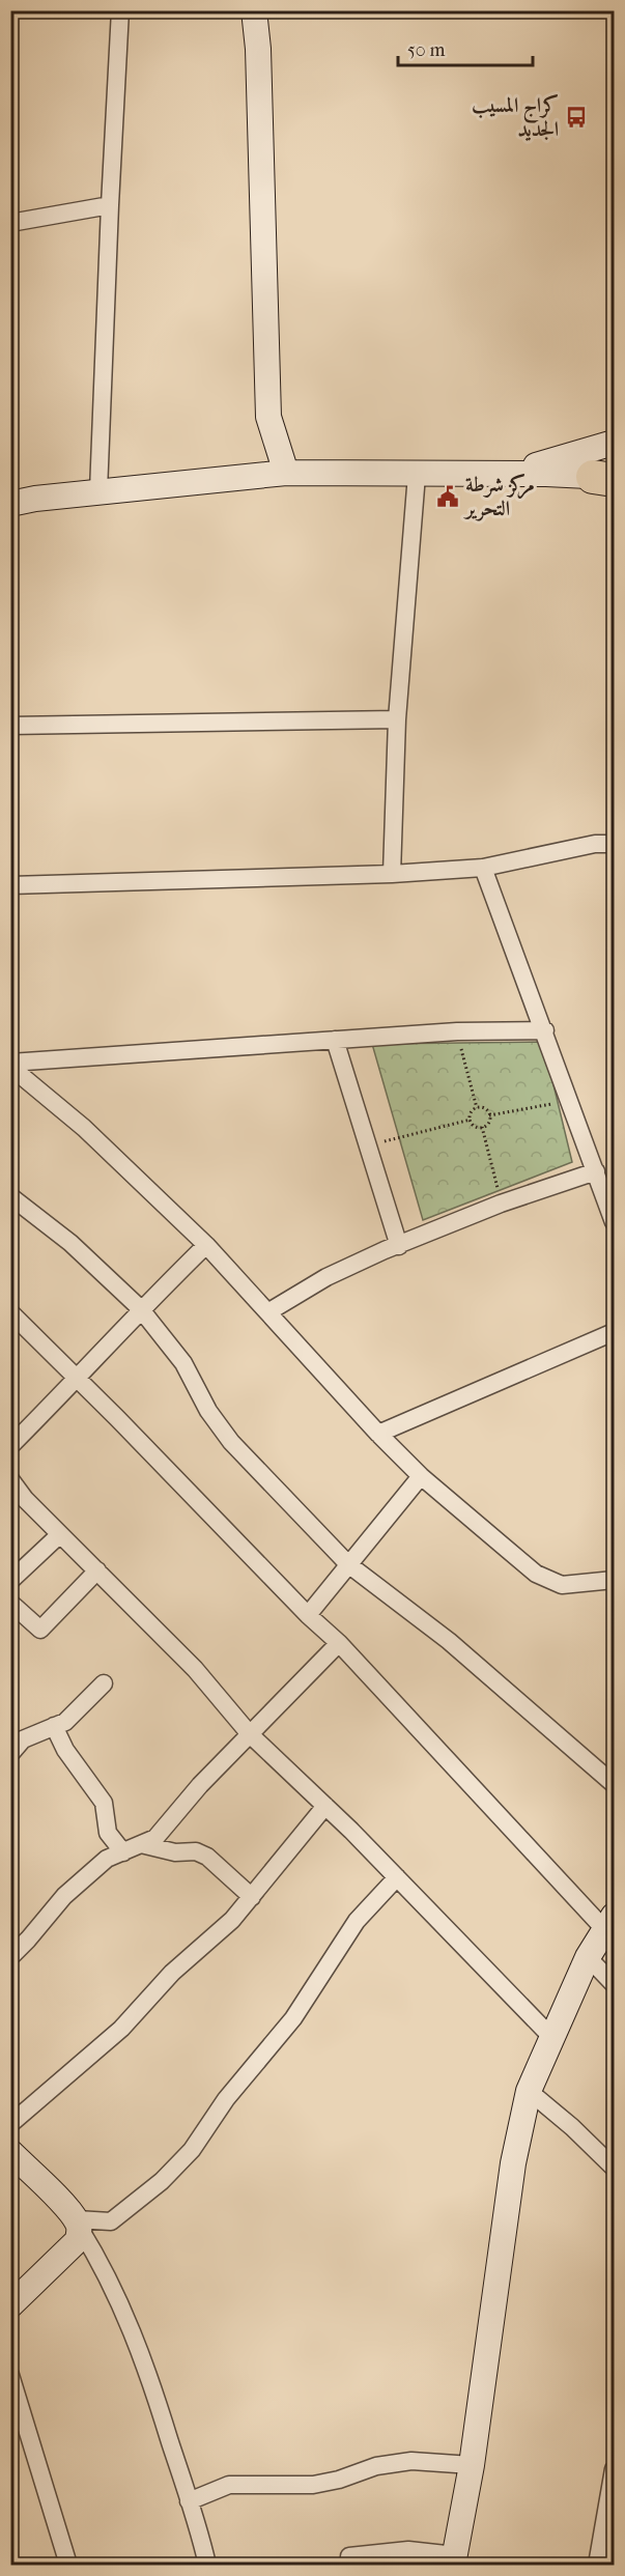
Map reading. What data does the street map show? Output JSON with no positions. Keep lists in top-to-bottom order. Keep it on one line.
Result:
{"places":{"bus stop":["كراج المسيب الجديد"],"public building":["مركز شرطة التحرير"]},"scale_bar":"50 m"}
